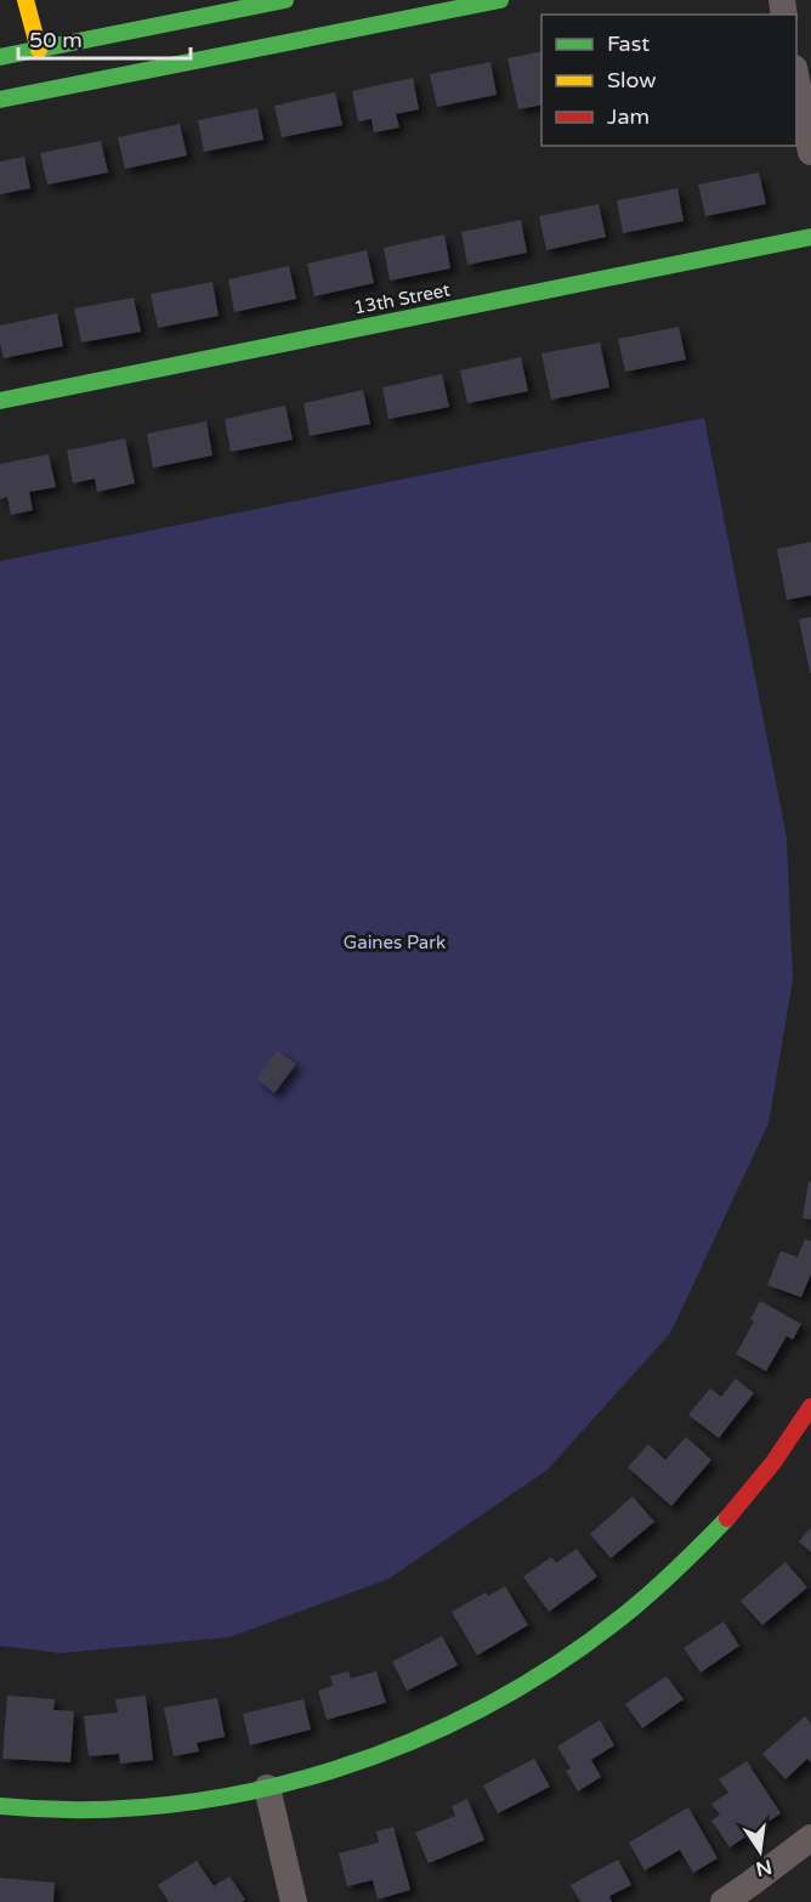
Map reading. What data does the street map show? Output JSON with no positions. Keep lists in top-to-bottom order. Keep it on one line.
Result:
{"streets":{"street":["13th Street"]},"parks":["Gaines Park"],"legend":["Fast","Slow","Jam"],"scale_bar":"50 m","north":"bottom"}
